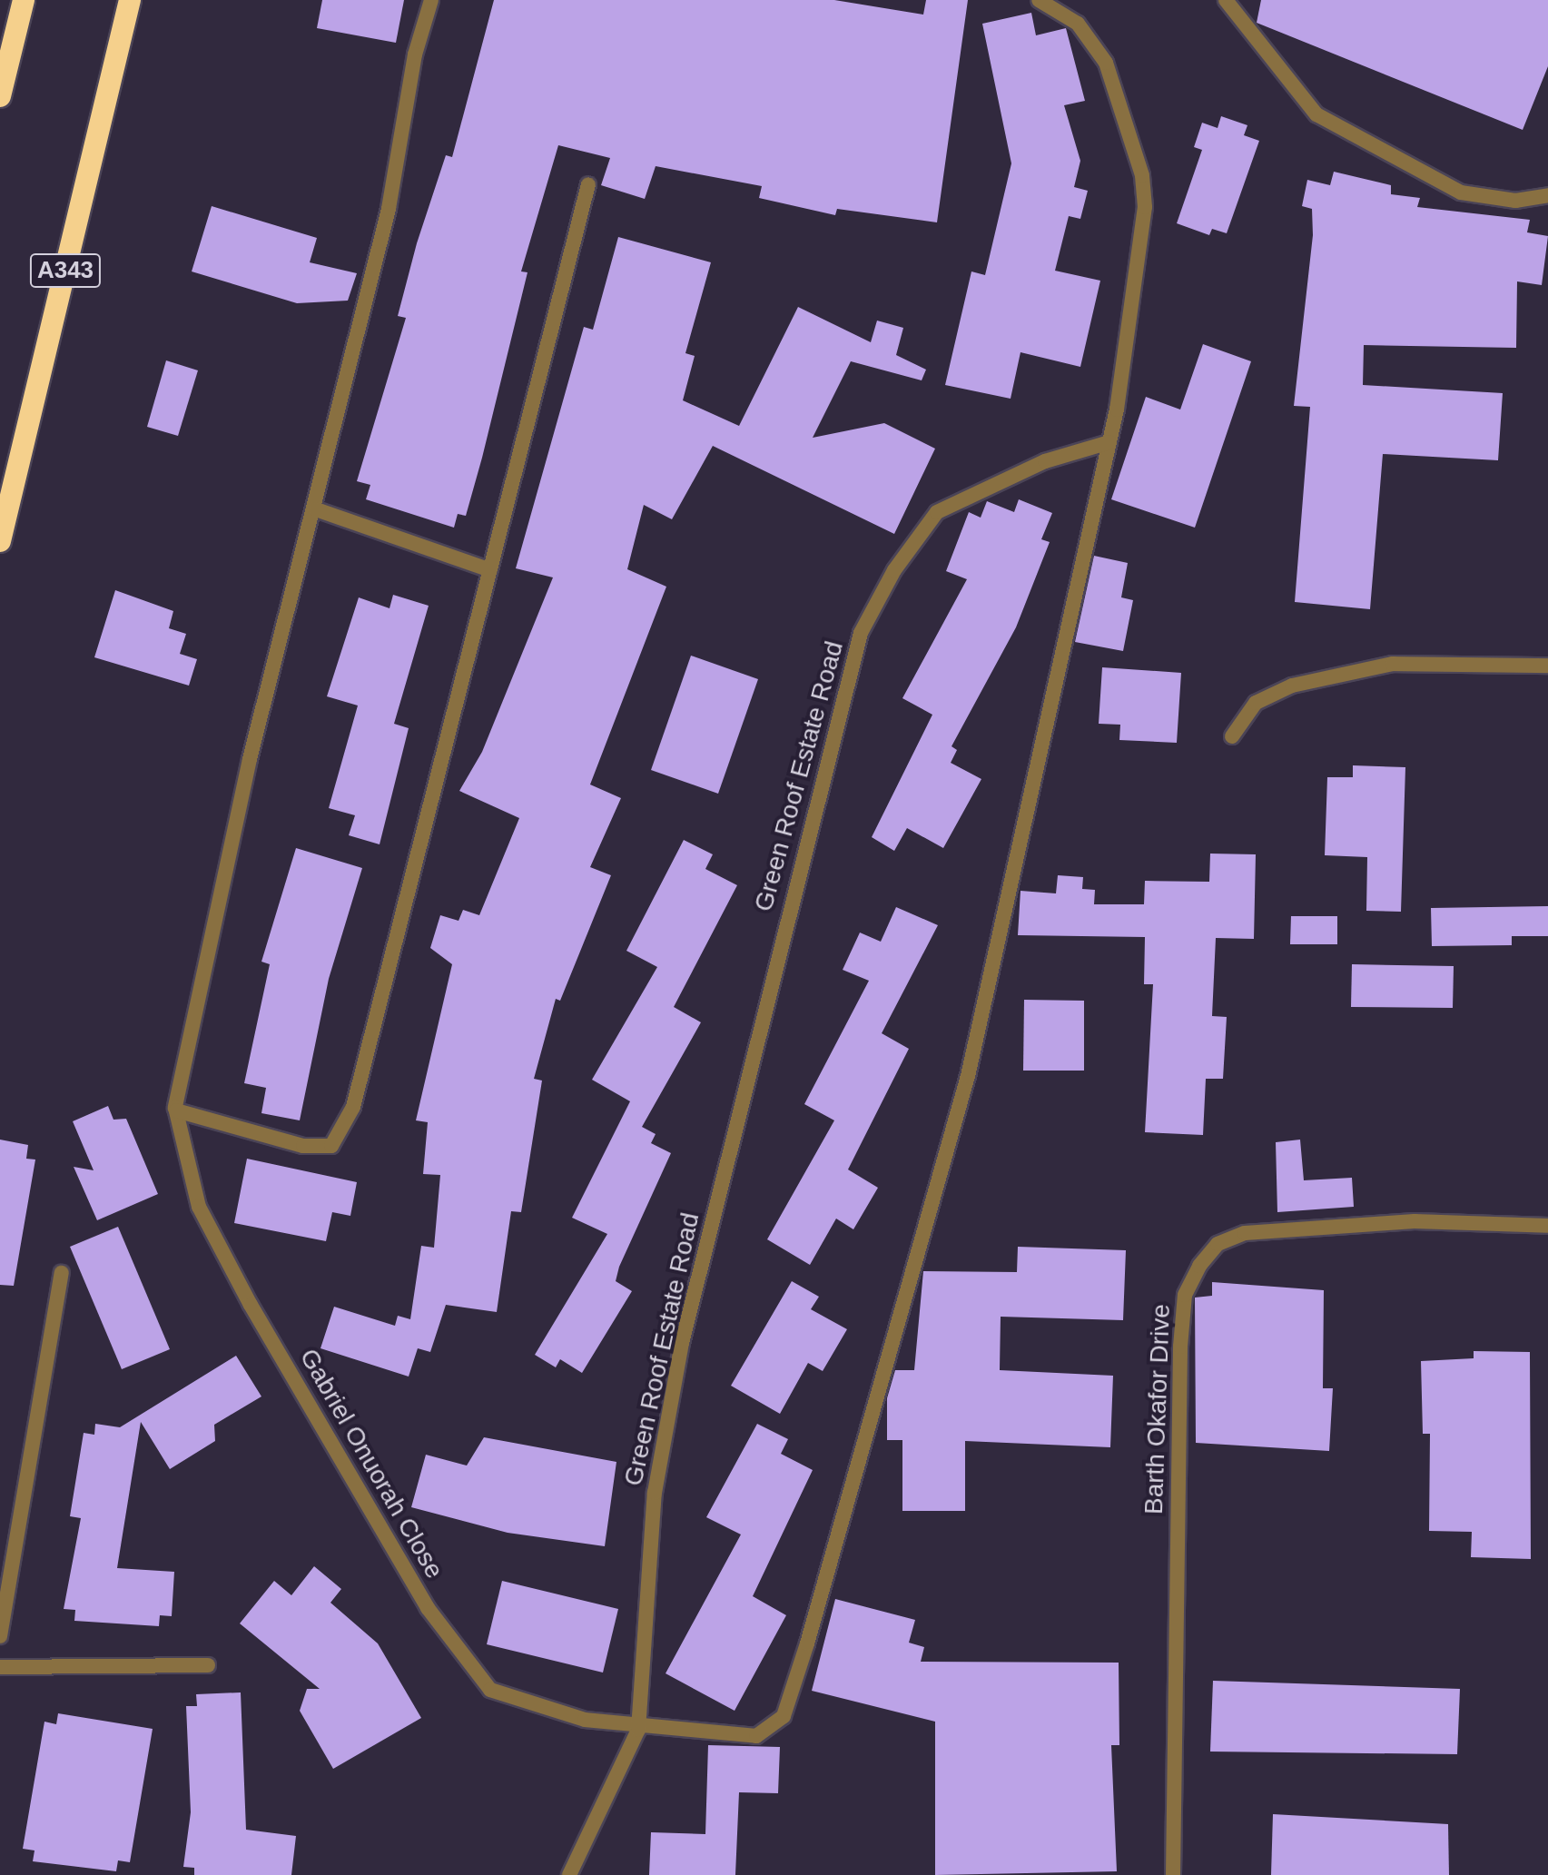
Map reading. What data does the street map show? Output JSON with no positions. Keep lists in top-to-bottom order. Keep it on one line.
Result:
{"streets":{"highway":["A343"],"street":["Green Roof Estate Road","Barth Okafor Drive","Gabriel Onuorah Close"]},"crossings":[["Green Roof Estate Road","Gabriel Onuorah Close"]]}
